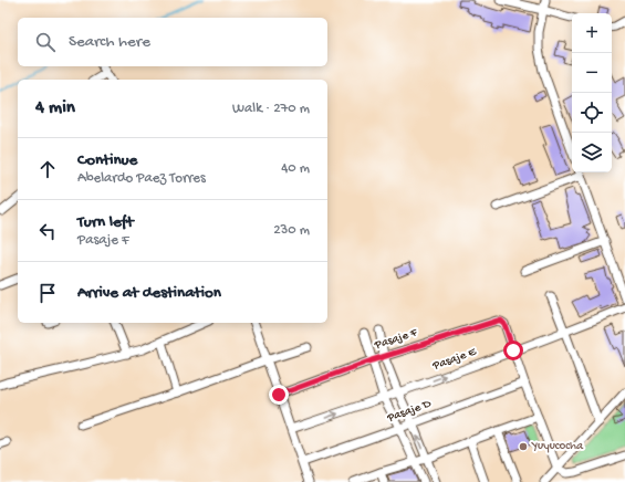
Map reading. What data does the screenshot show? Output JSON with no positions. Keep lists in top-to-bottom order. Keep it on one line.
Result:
{"streets":{"street":["Pasaje F","Pasaje E","Pasaje D"]},"crossings":[["Pasaje F","Pasaje E"]],"one_way":["Pasaje E"],"places":["Yuyucocha"],"page":{"map_buttons":["+","−"],"search":"Search here","heading":["4 min","Walk · 270 m"],"list":[["Continue","Abelardo Paez Torres","40 m"],["Turn left","Pasaje F","230 m"],"Arrive at destination"]}}
